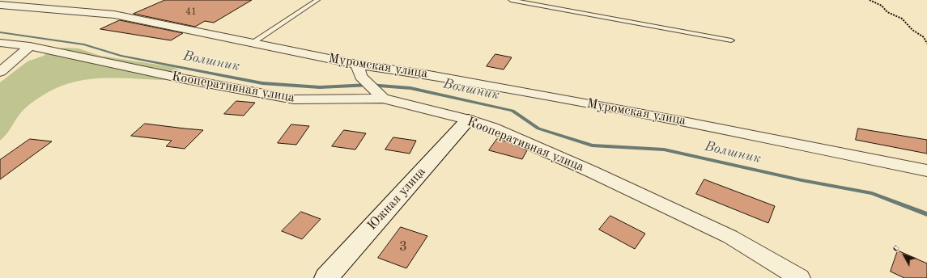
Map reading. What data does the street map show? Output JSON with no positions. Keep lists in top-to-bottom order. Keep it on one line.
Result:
{"streets":{"street":["Муромская улица","Кооперативная улица","Южная улица"]},"crossings":[["Кооперативная улица","Южная улица"]],"water":["Волшник"],"house_numbers":["41","3"],"north":"top left"}
